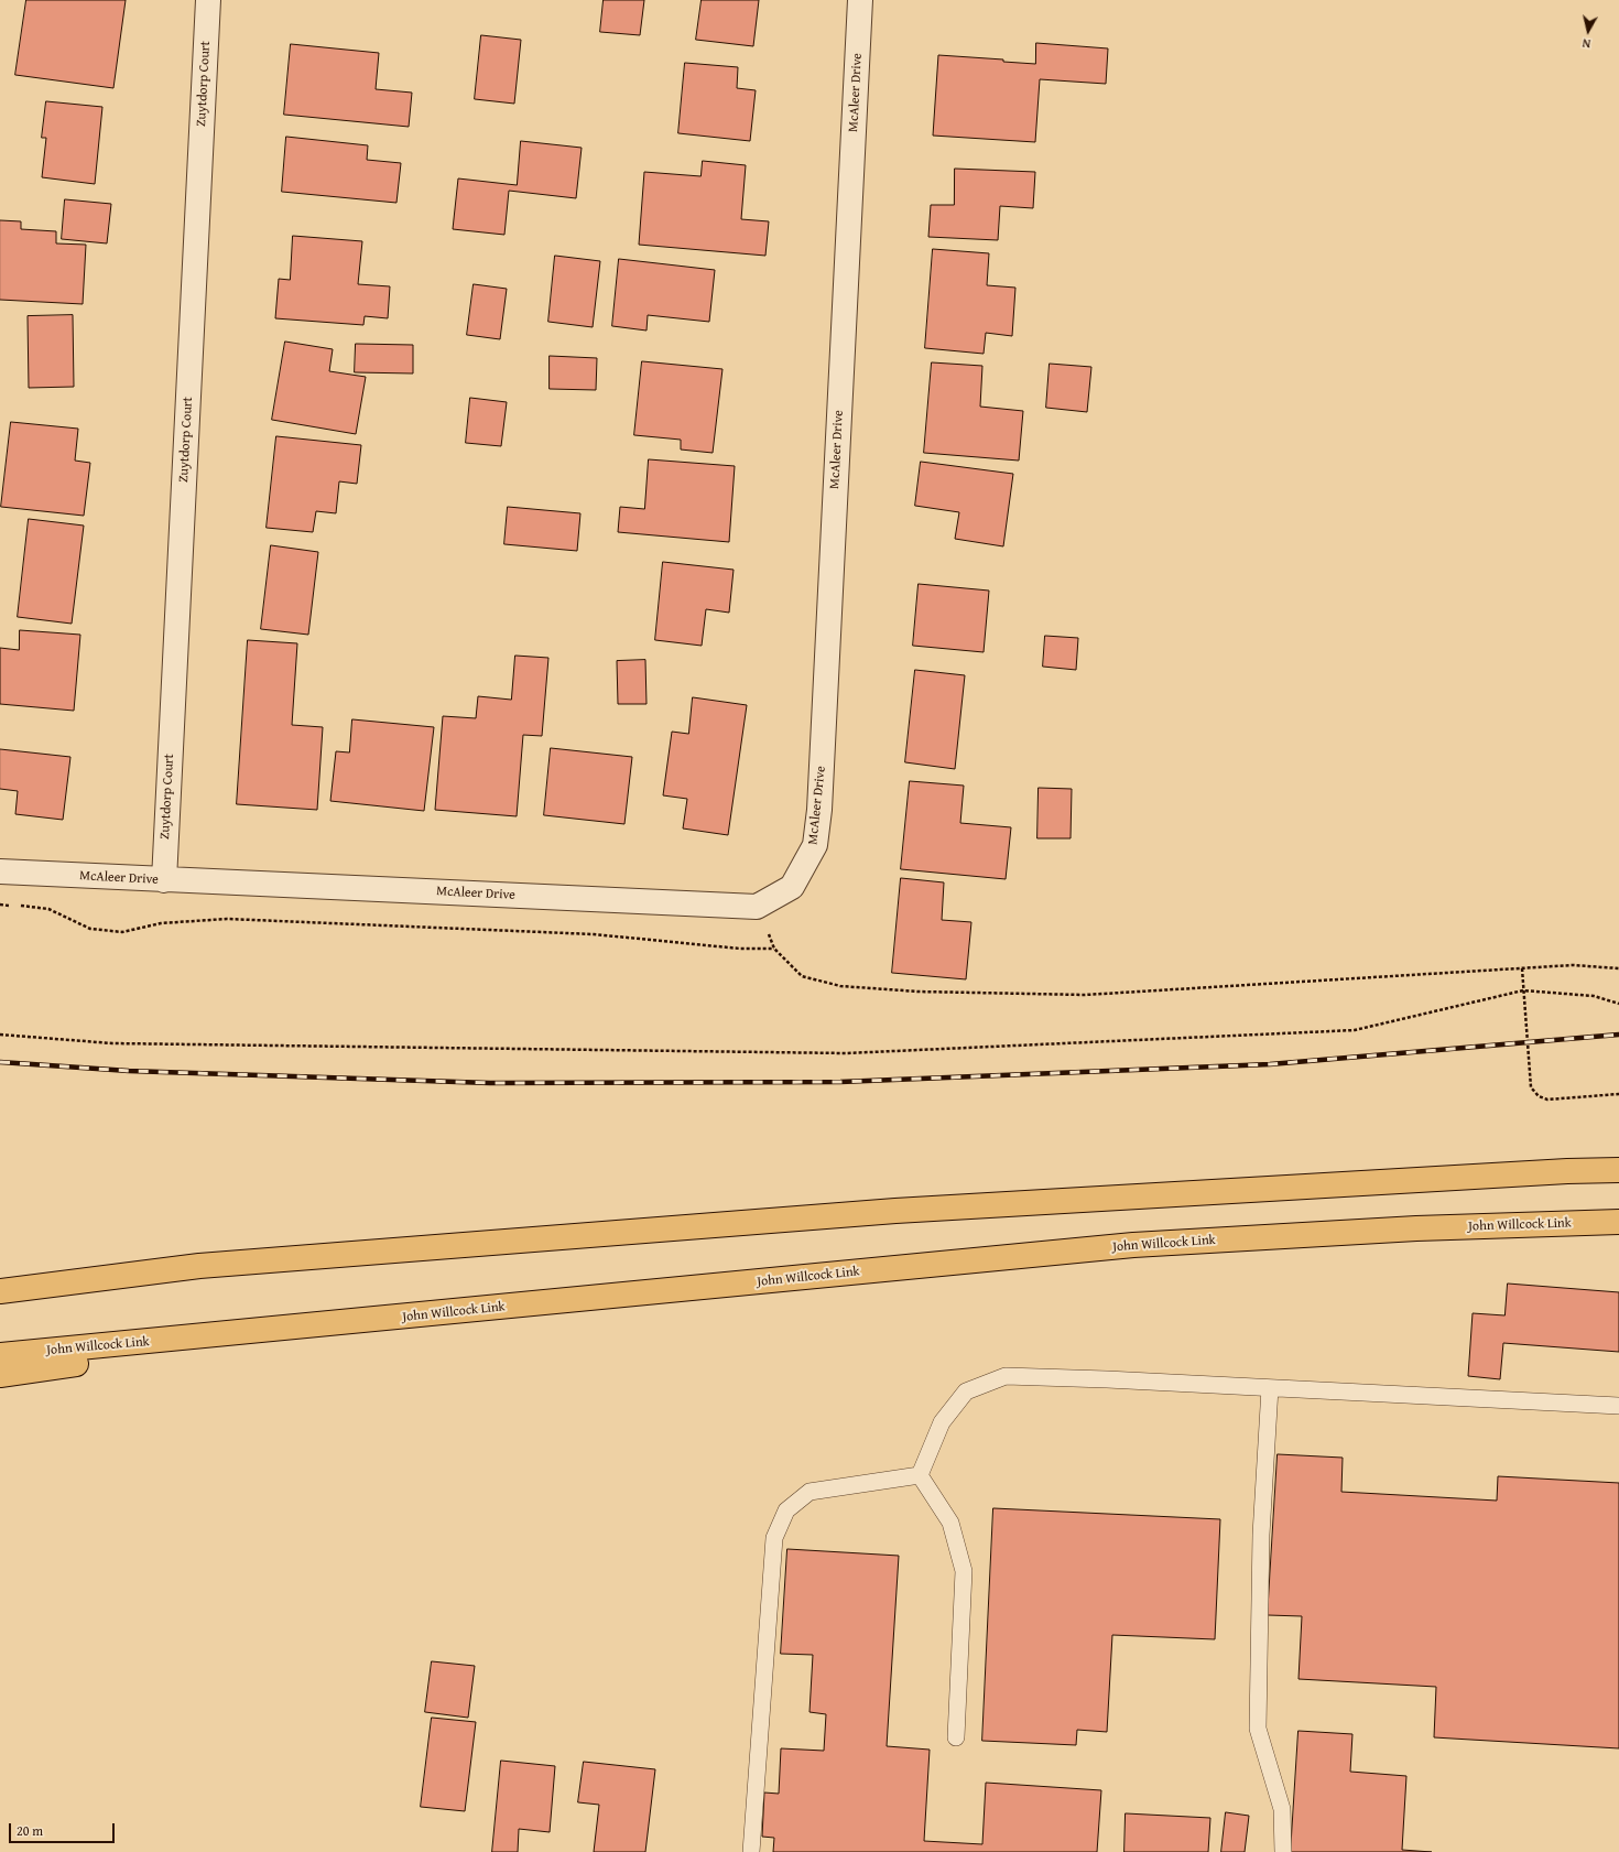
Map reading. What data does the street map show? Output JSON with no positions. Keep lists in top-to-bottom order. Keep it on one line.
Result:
{"streets":{"main road":["John Willcock Link"],"street":["Zuytdorp Court","McAleer Drive"]},"crossings":[["Zuytdorp Court","McAleer Drive"]],"scale_bar":"20 m","north":"bottom"}
